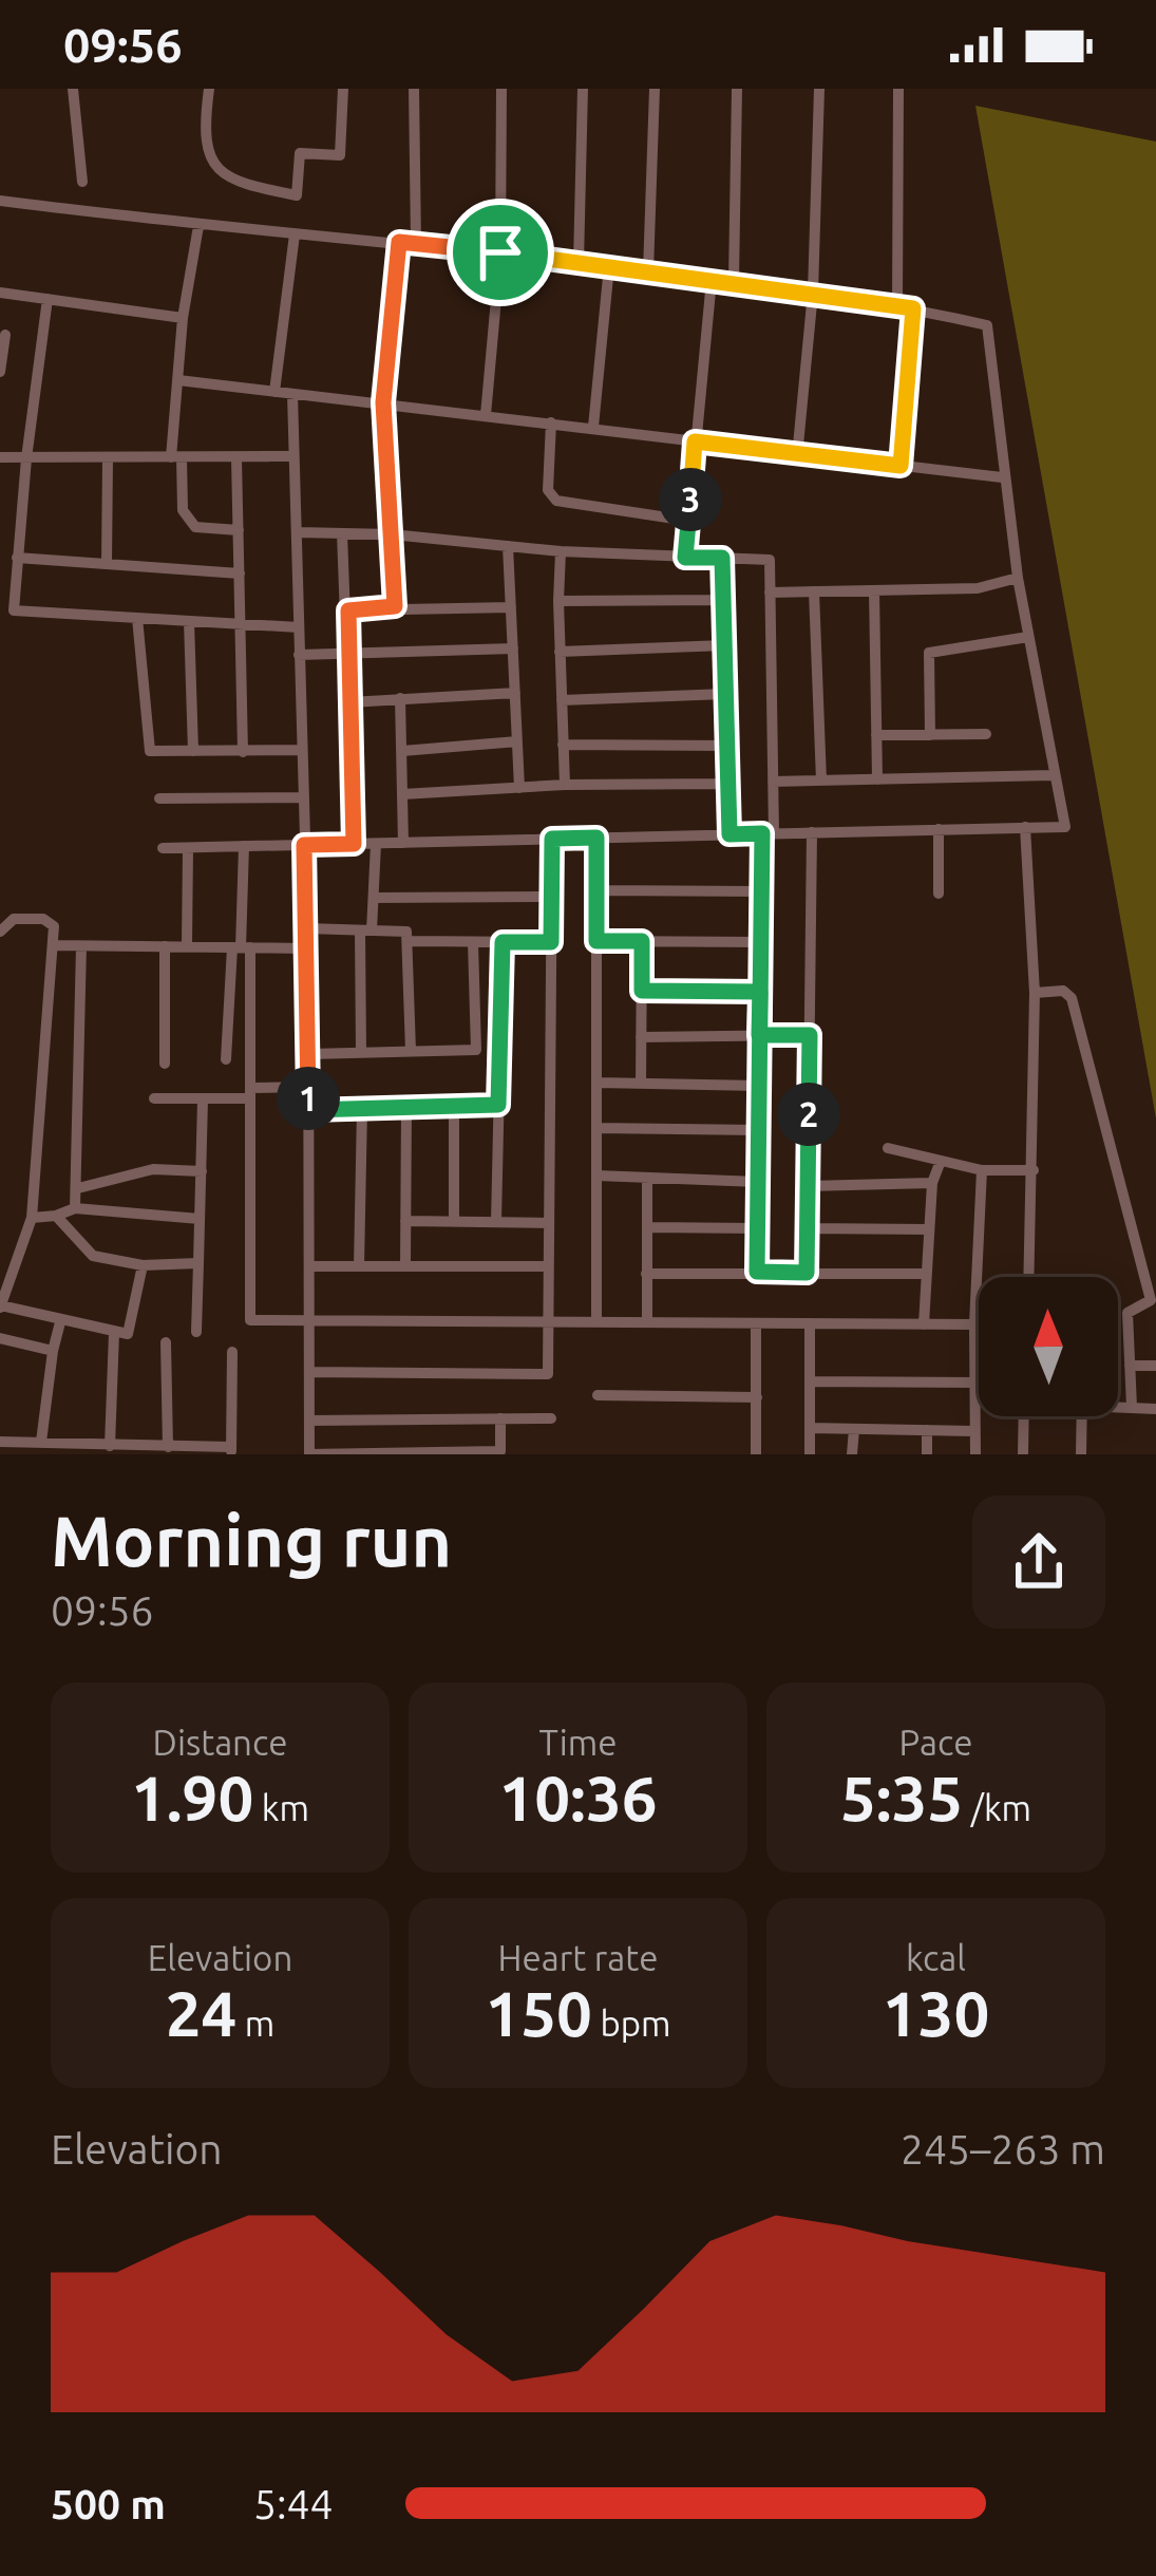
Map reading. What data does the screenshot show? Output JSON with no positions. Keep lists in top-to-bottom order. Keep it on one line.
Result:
{"north":"top","page":{"status":"09:56","pins":["3","1","2"],"heading":["Morning run","09:56"],"stats":[["Distance","1.90 km"],["Time","10:36"],["Pace","5:35 /km"],["Elevation","24 m"],["Heart rate","150 bpm"],["kcal","130"]],"chart":["Elevation","245–263 m"],"list":[{"name":"500 m","note":"5:44"}]}}
